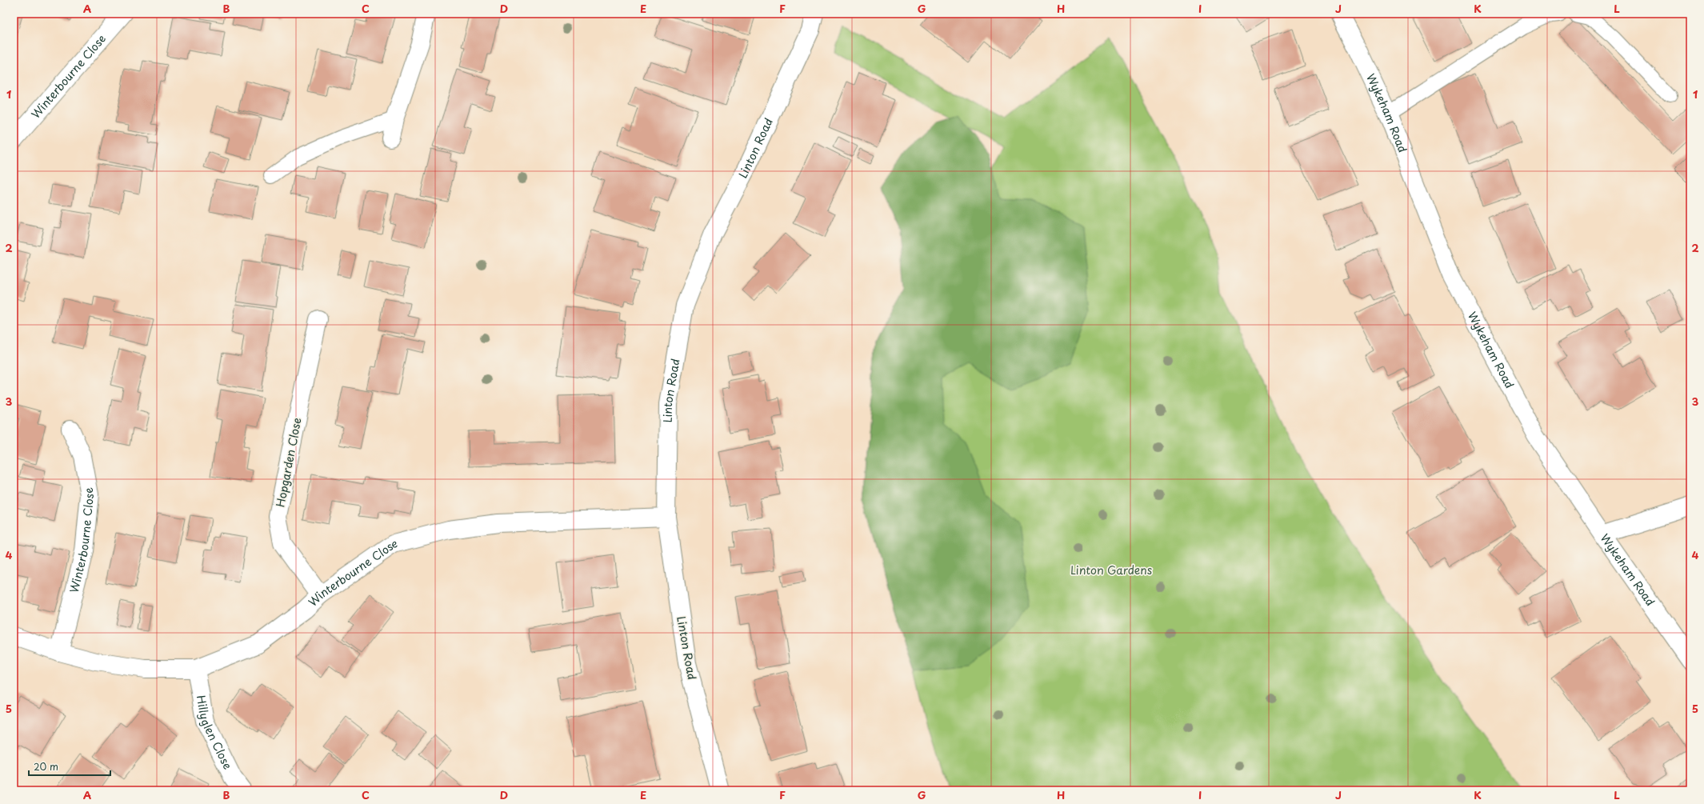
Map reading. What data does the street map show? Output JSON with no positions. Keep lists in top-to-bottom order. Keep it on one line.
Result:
{"streets":{"street":["Winterbourne Close","Wykeham Road","Linton Road","Hopgarden Close","Hillyglen Close"]},"crossings":[["Winterbourne Close","Linton Road"],["Winterbourne Close","Hopgarden Close"],["Winterbourne Close","Hillyglen Close"]],"parks":["Linton Gardens"],"scale_bar":"20 m","grid":{"columns":["A","B","C","D","E","F","G","H","I","J","K","L"],"rows":["1","2","3","4","5"]}}
